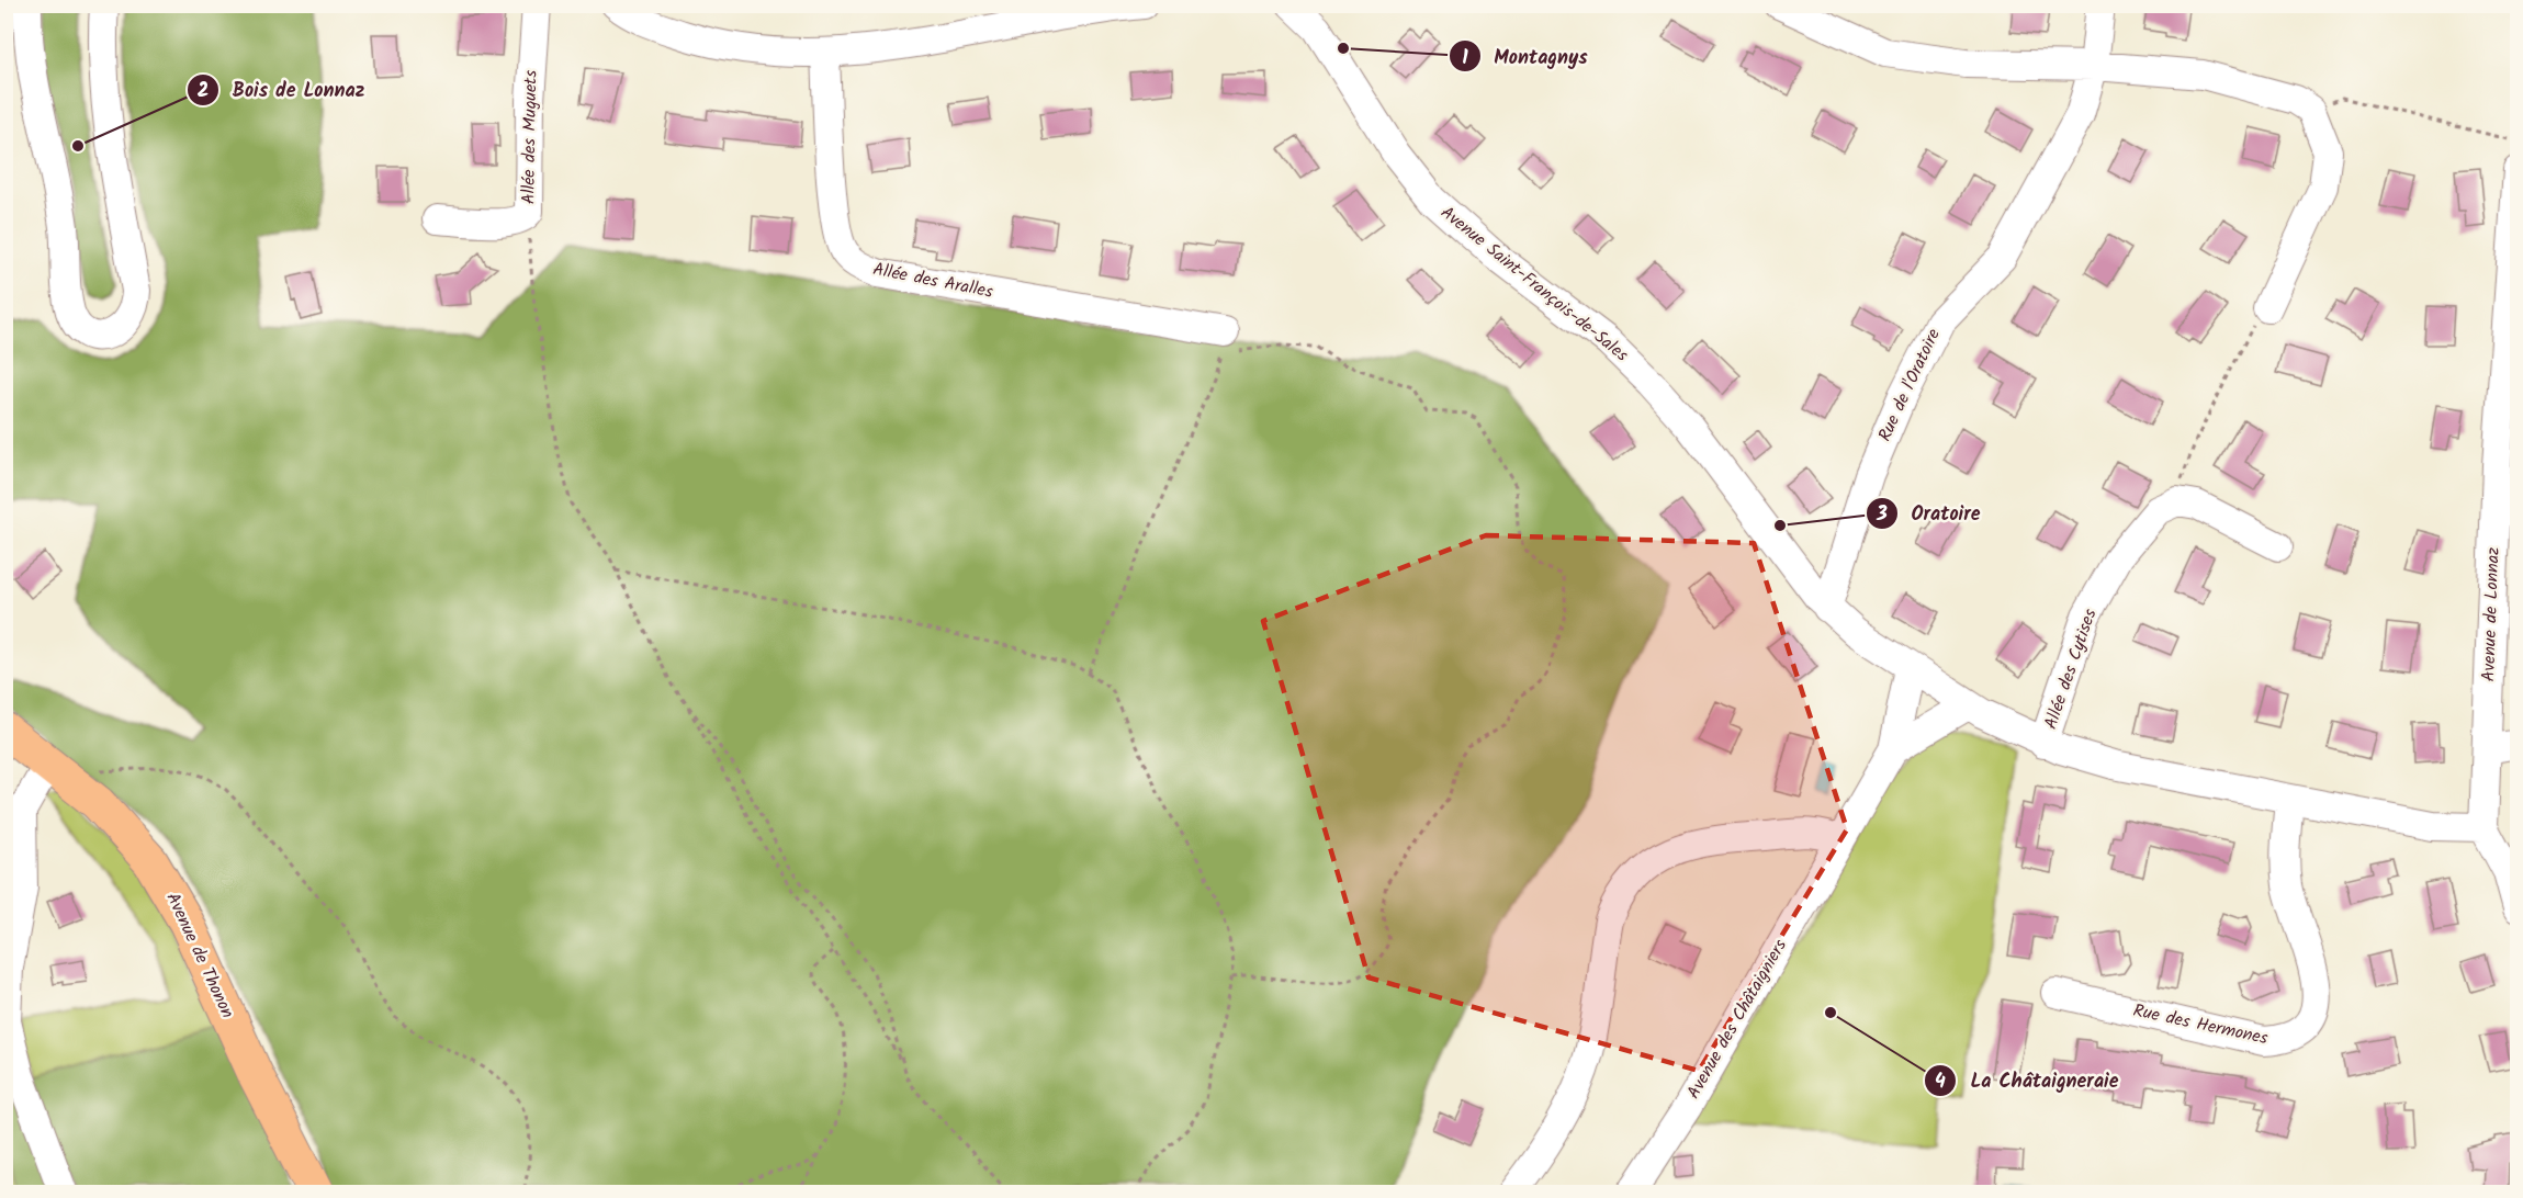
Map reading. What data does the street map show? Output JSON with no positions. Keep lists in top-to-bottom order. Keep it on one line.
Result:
{"streets":{"main road":["Avenue de Thonon"],"street":["Allée des Muguets","Allée des Aralles","Avenue Saint-François-de-Sales","Rue de l'Oratoire","Avenue de Lonnaz","Allée des Cytises","Avenue des Châtaigniers","Rue des Hermones"]},"crossings":[["Avenue Saint-François-de-Sales","Rue de l'Oratoire"],["Avenue Saint-François-de-Sales","Avenue des Châtaigniers"]],"places":["Montagnys","Bois de Lonnaz","Oratoire","La Châtaigneraie"]}
